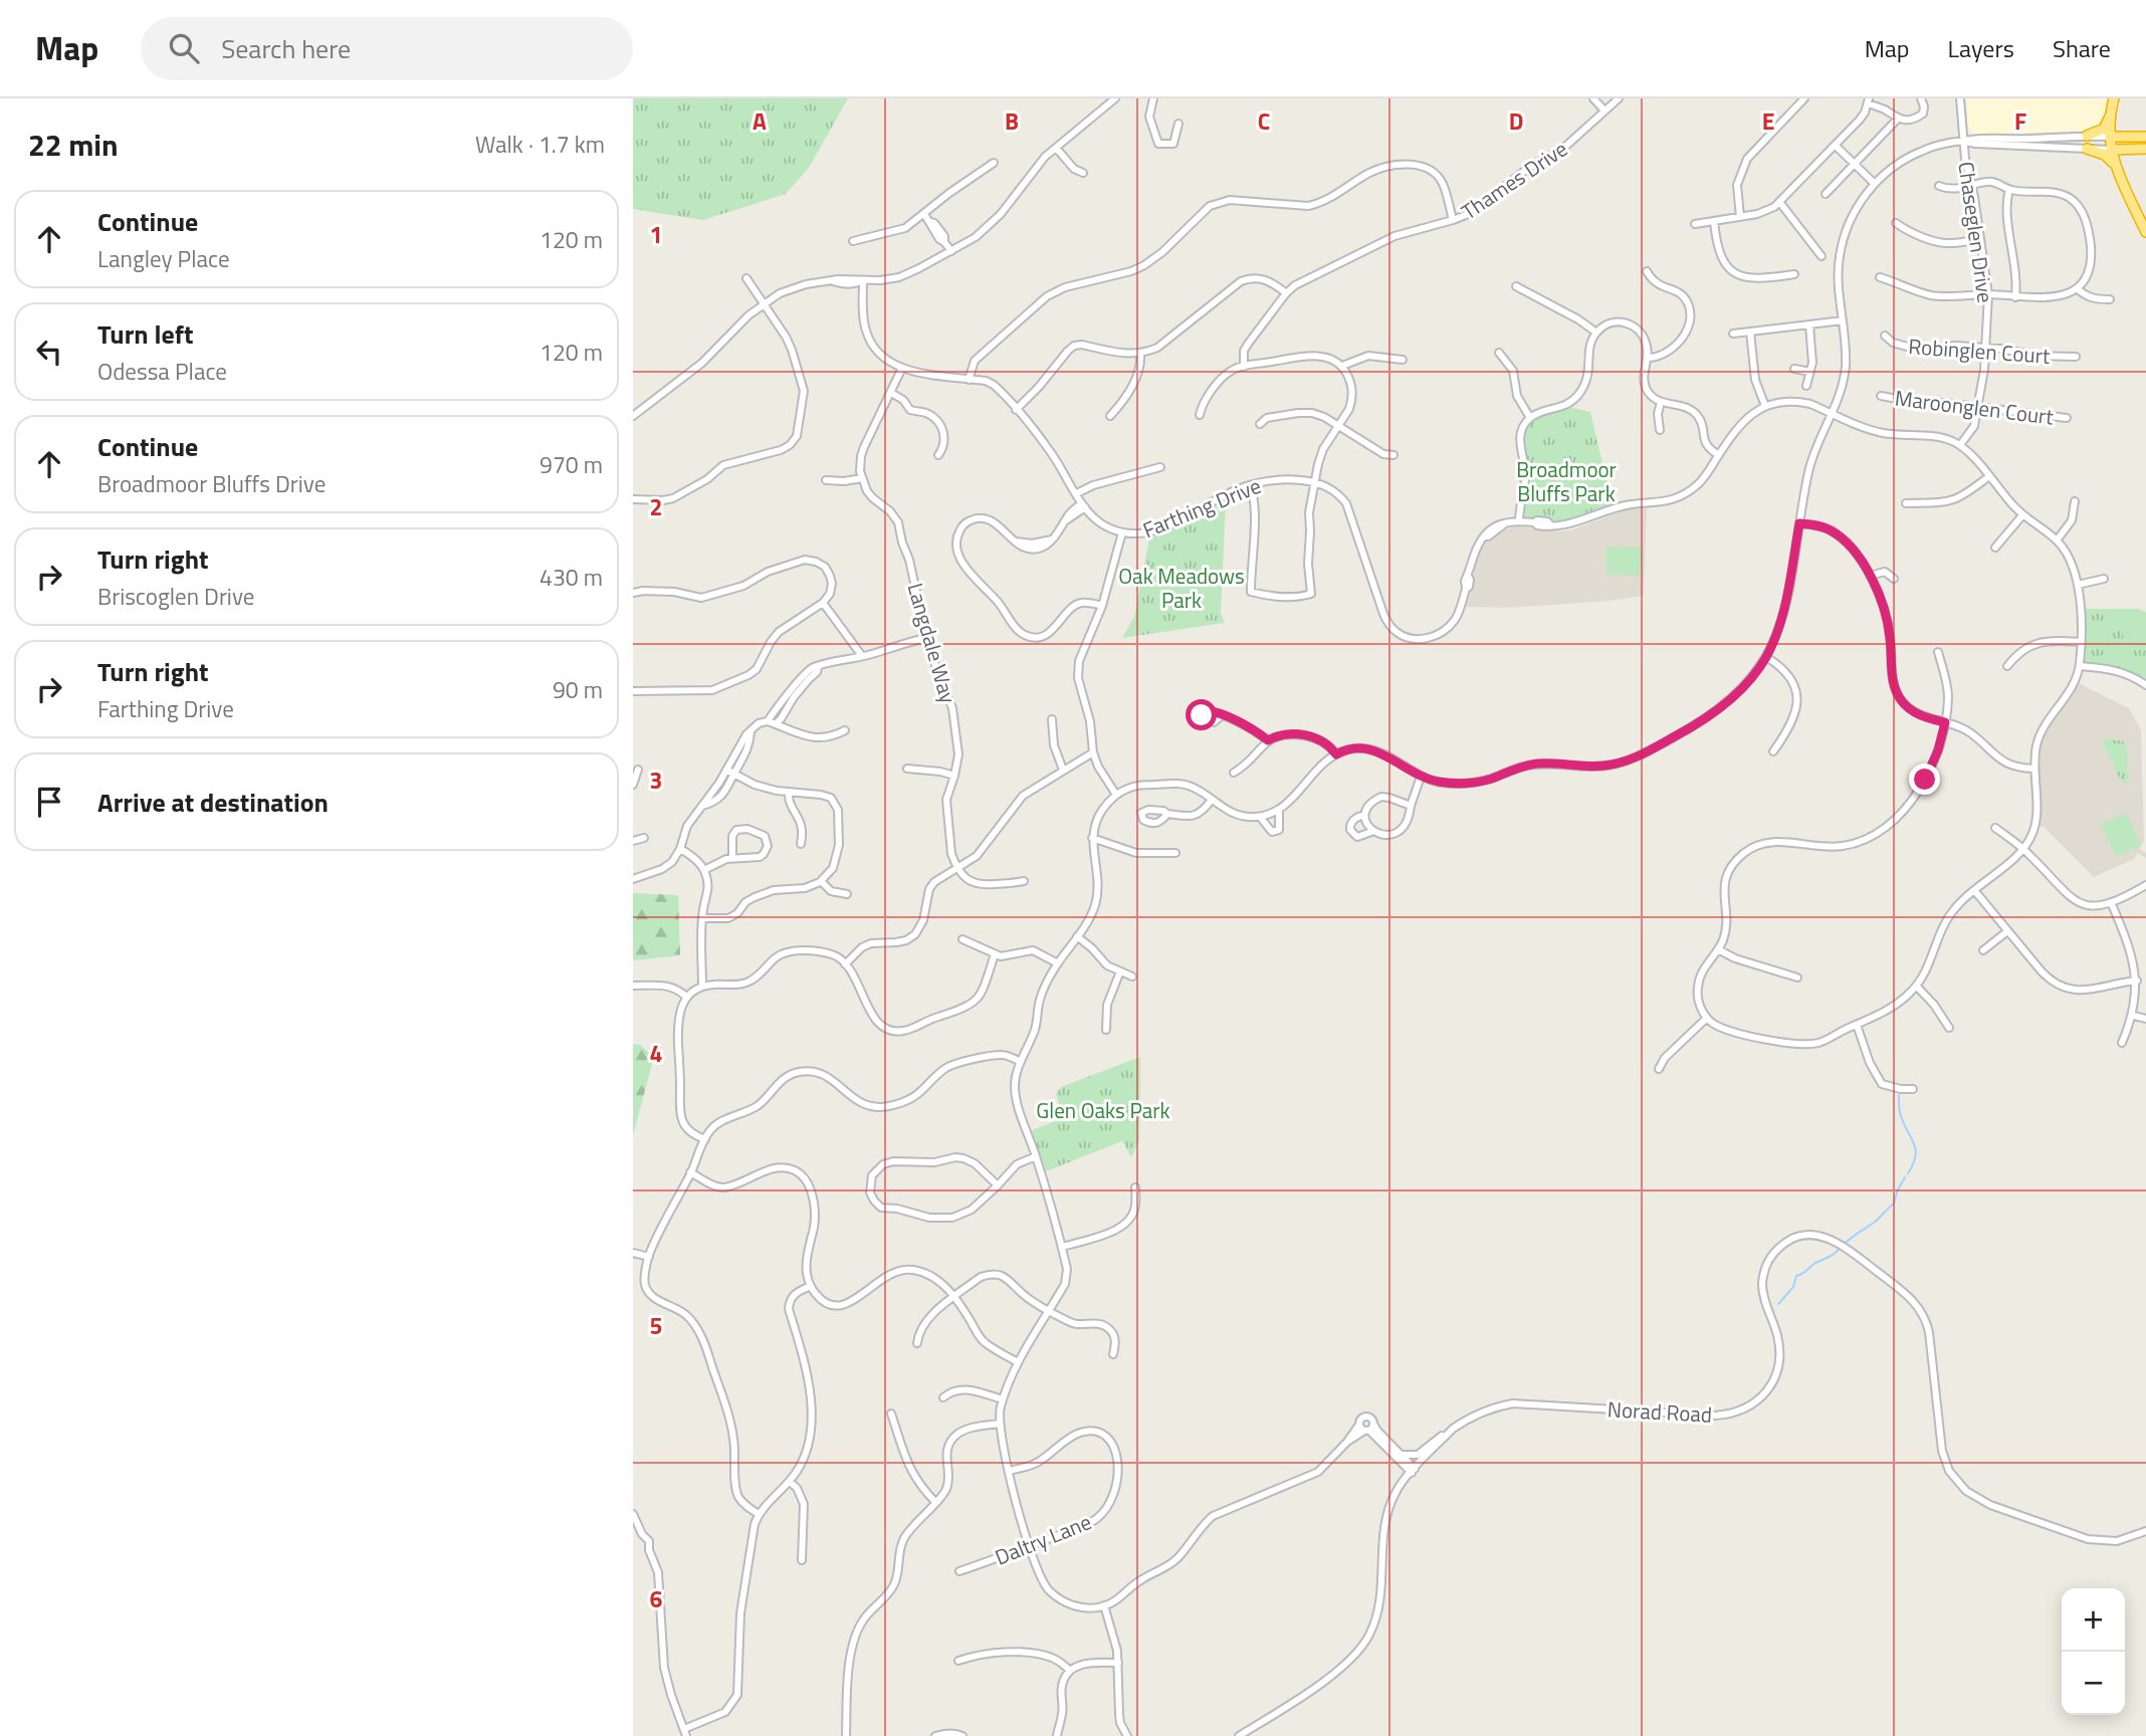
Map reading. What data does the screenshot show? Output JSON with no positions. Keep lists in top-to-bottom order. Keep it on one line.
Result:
{"streets":{"street":["Thames Drive","Chaseglen Drive","Robinglen Court","Maroonglen Court","Farthing Drive","Langdale Way","Norad Road","Daltry Lane"]},"crossings":[["Chaseglen Drive","Robinglen Court"],["Chaseglen Drive","Maroonglen Court"]],"parks":["Broadmoor Bluffs Park","Oak Meadows Park","Glen Oaks Park"],"page":{"header":"Map","search":"Search here","nav":["Map","Layers","Share"],"heading":["22 min","Walk · 1.7 km"],"list":[["Continue","Langley Place","120 m"],["Turn left","Odessa Place","120 m"],["Continue","Broadmoor Bluffs Drive","970 m"],["Turn right","Briscoglen Drive","430 m"],["Turn right","Farthing Drive","90 m"],"Arrive at destination"],"map_buttons":["+","−"]},"grid":{"columns":["A","B","C","D","E","F"],"rows":["1","2","3","4","5","6"]}}
